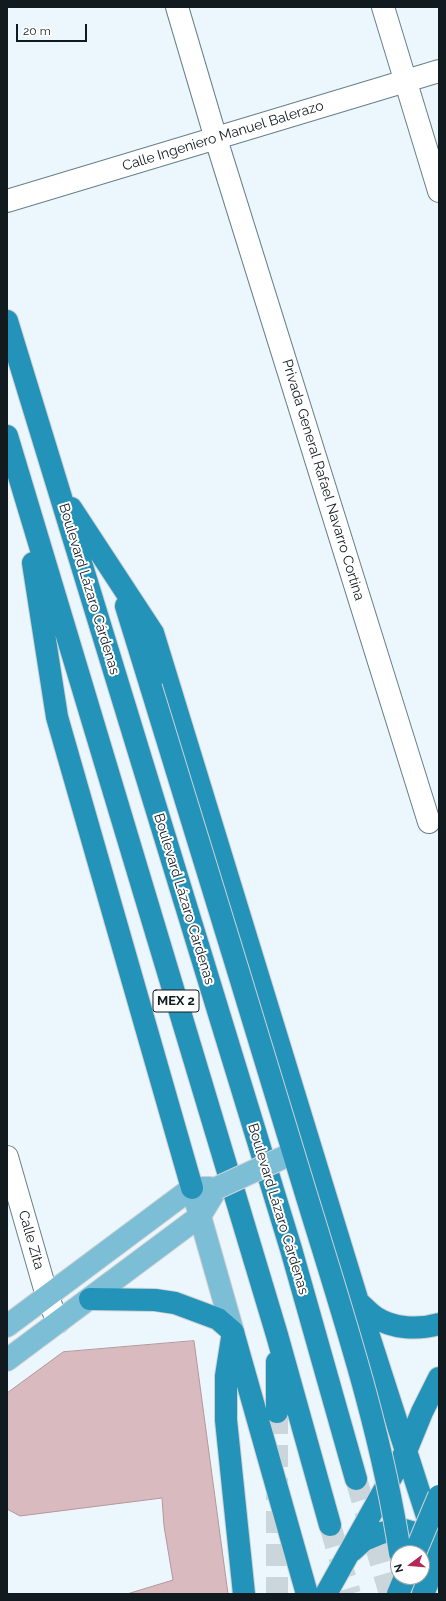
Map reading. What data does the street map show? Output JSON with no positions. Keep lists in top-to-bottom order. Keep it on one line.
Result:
{"streets":{"highway":["Boulevard Lázaro Cárdenas","MEX 2"],"street":["Calle Ingeniero Manuel Balerazo","Privada General Rafael Navarro Cortina","Calle Zita"]},"crossings":[["Calle Ingeniero Manuel Balerazo","Privada General Rafael Navarro Cortina"]],"scale_bar":"20 m","north":"left"}
